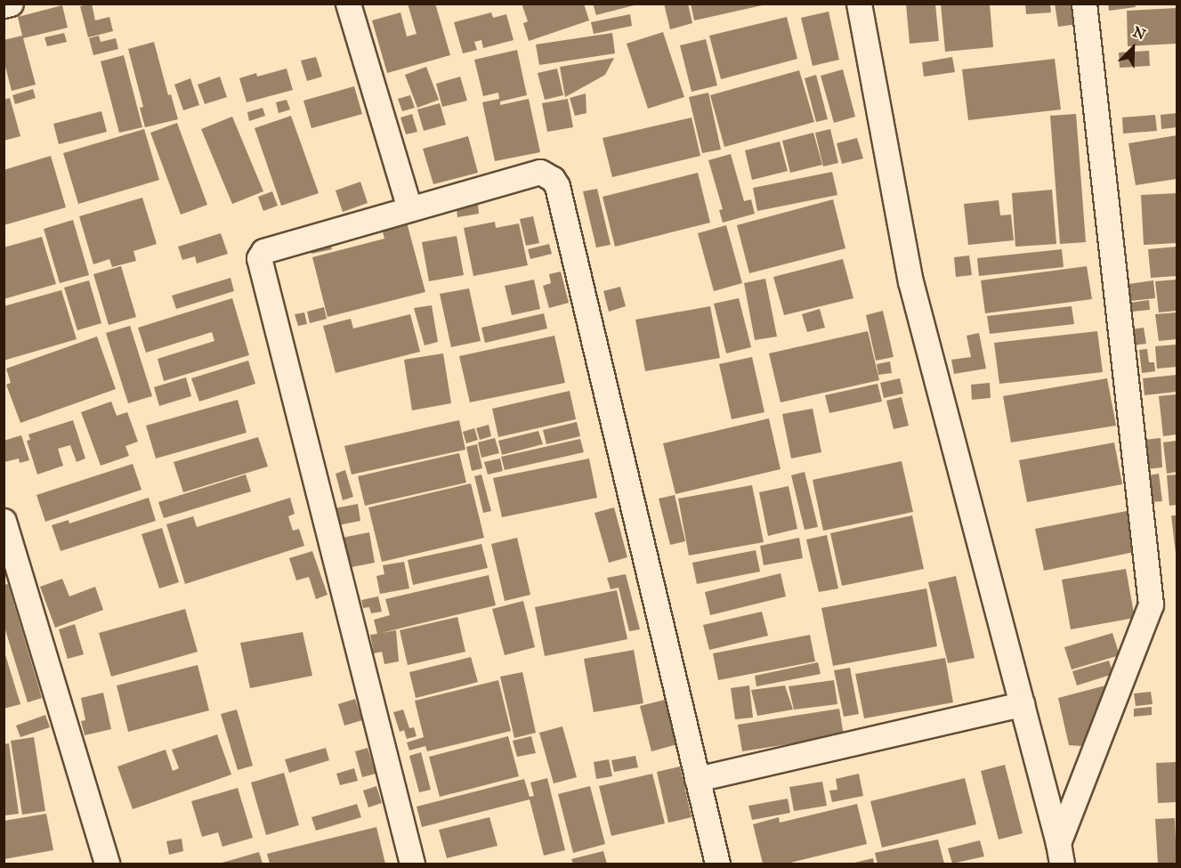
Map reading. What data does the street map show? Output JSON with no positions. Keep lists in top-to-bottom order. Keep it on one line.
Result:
{"north":"top right"}
